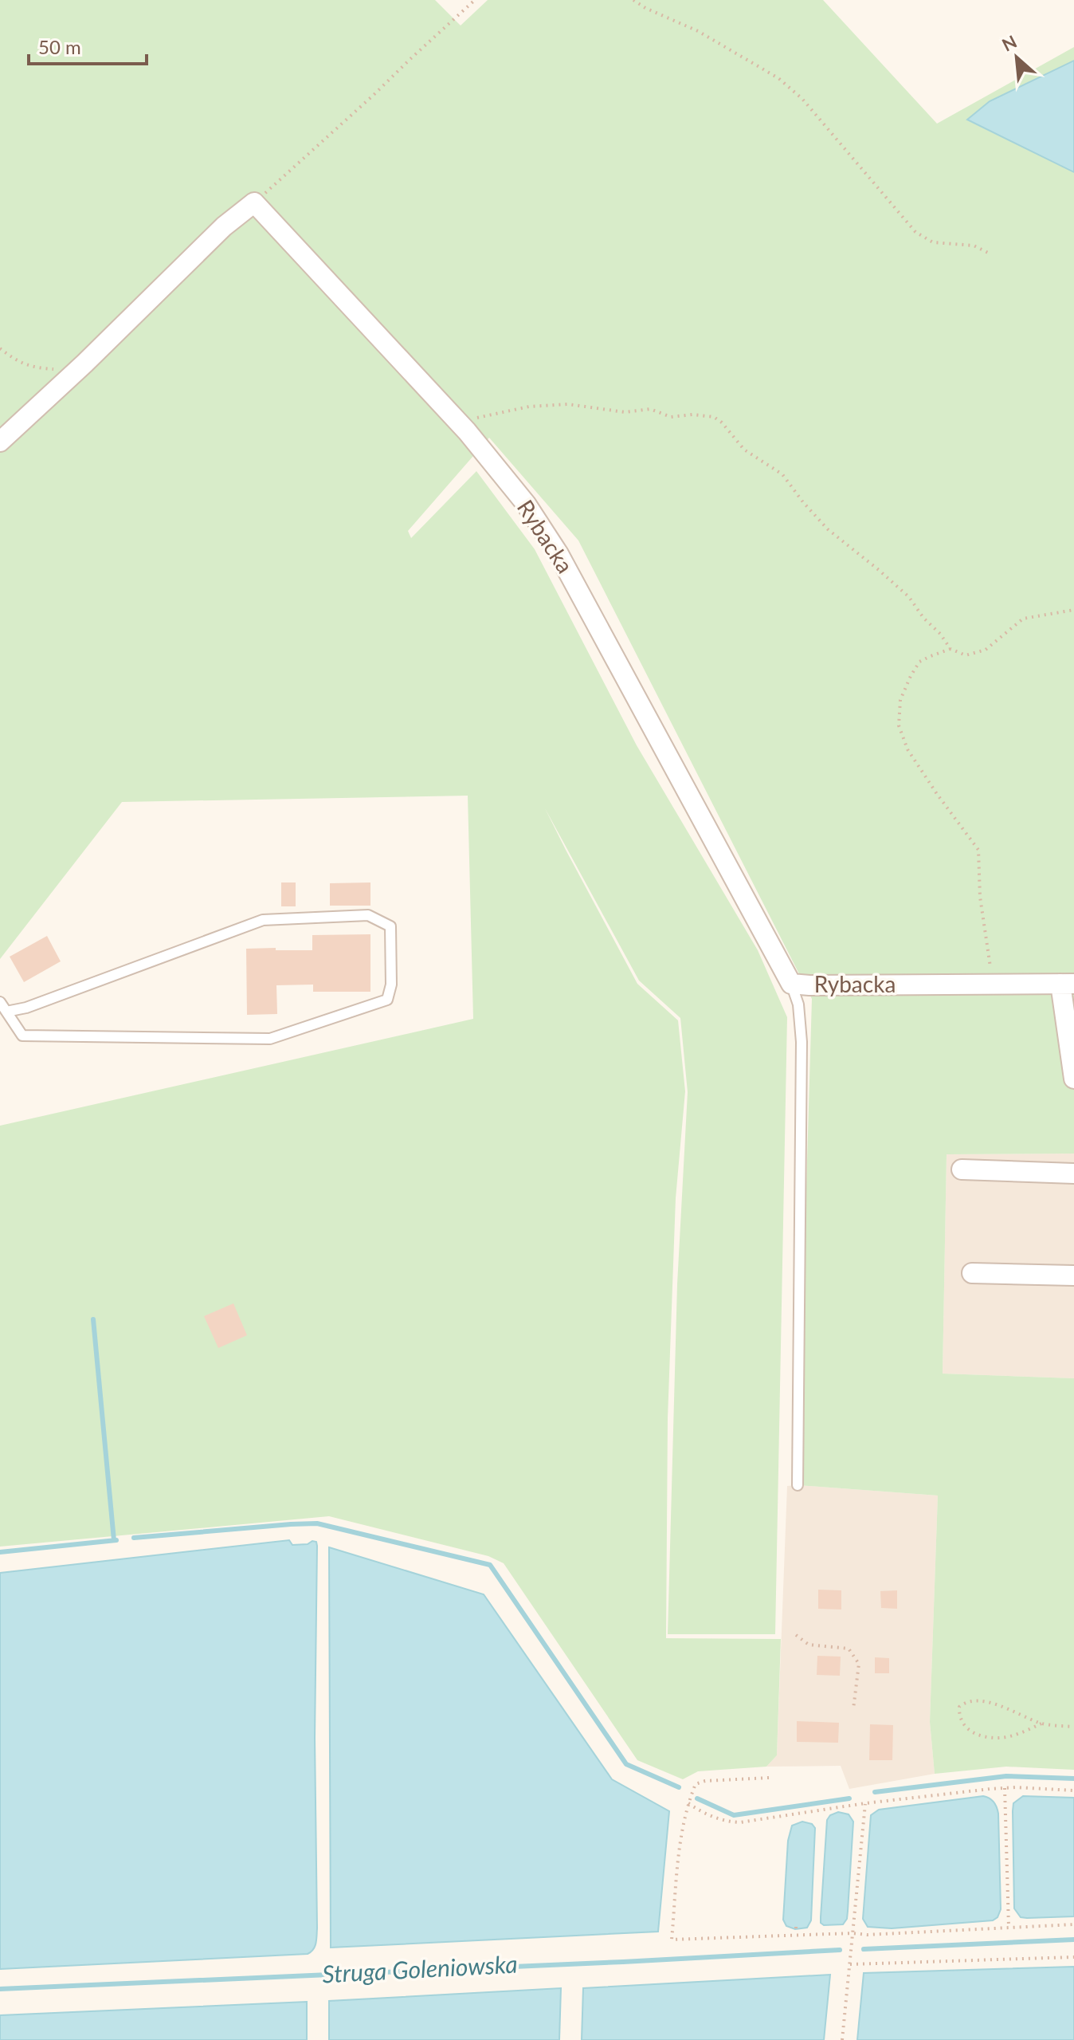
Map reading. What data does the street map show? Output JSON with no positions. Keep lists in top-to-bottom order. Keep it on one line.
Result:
{"streets":{"street":["Rybacka"]},"water":["Struga Goleniowska"],"scale_bar":"50 m","north":"top left"}
